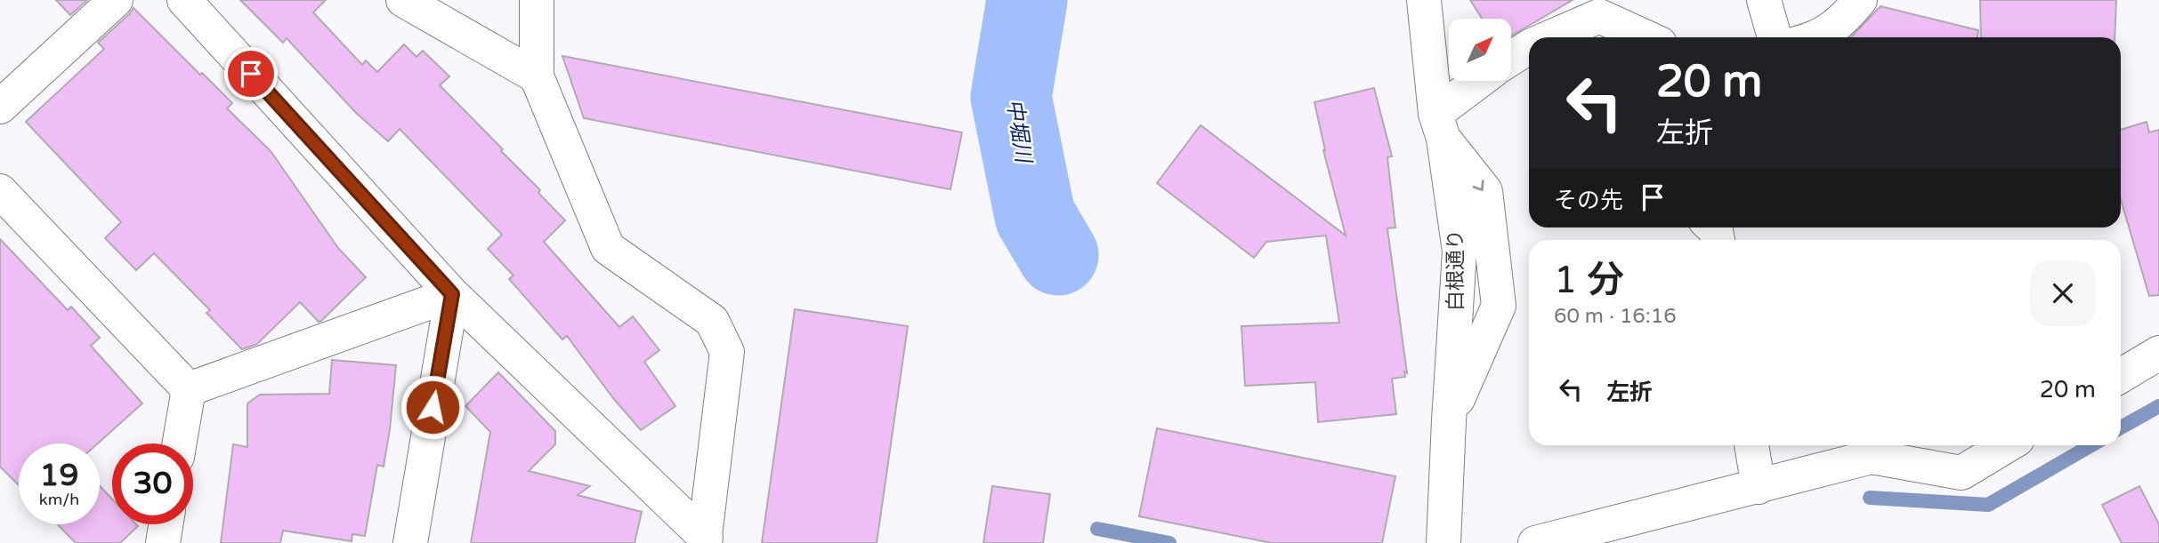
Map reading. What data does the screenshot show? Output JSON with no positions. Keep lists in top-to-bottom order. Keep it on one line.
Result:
{"streets":{"street":["白根通り"]},"water":["中堀川"],"north":"top right","page":{"turn":["20 m","左折"],"then":"その先","heading":["1 分","60 m · 16:16"],"list":[{"name":"左折","value":"20 m"}],"speed":"19 km/h","limit":"30"}}
